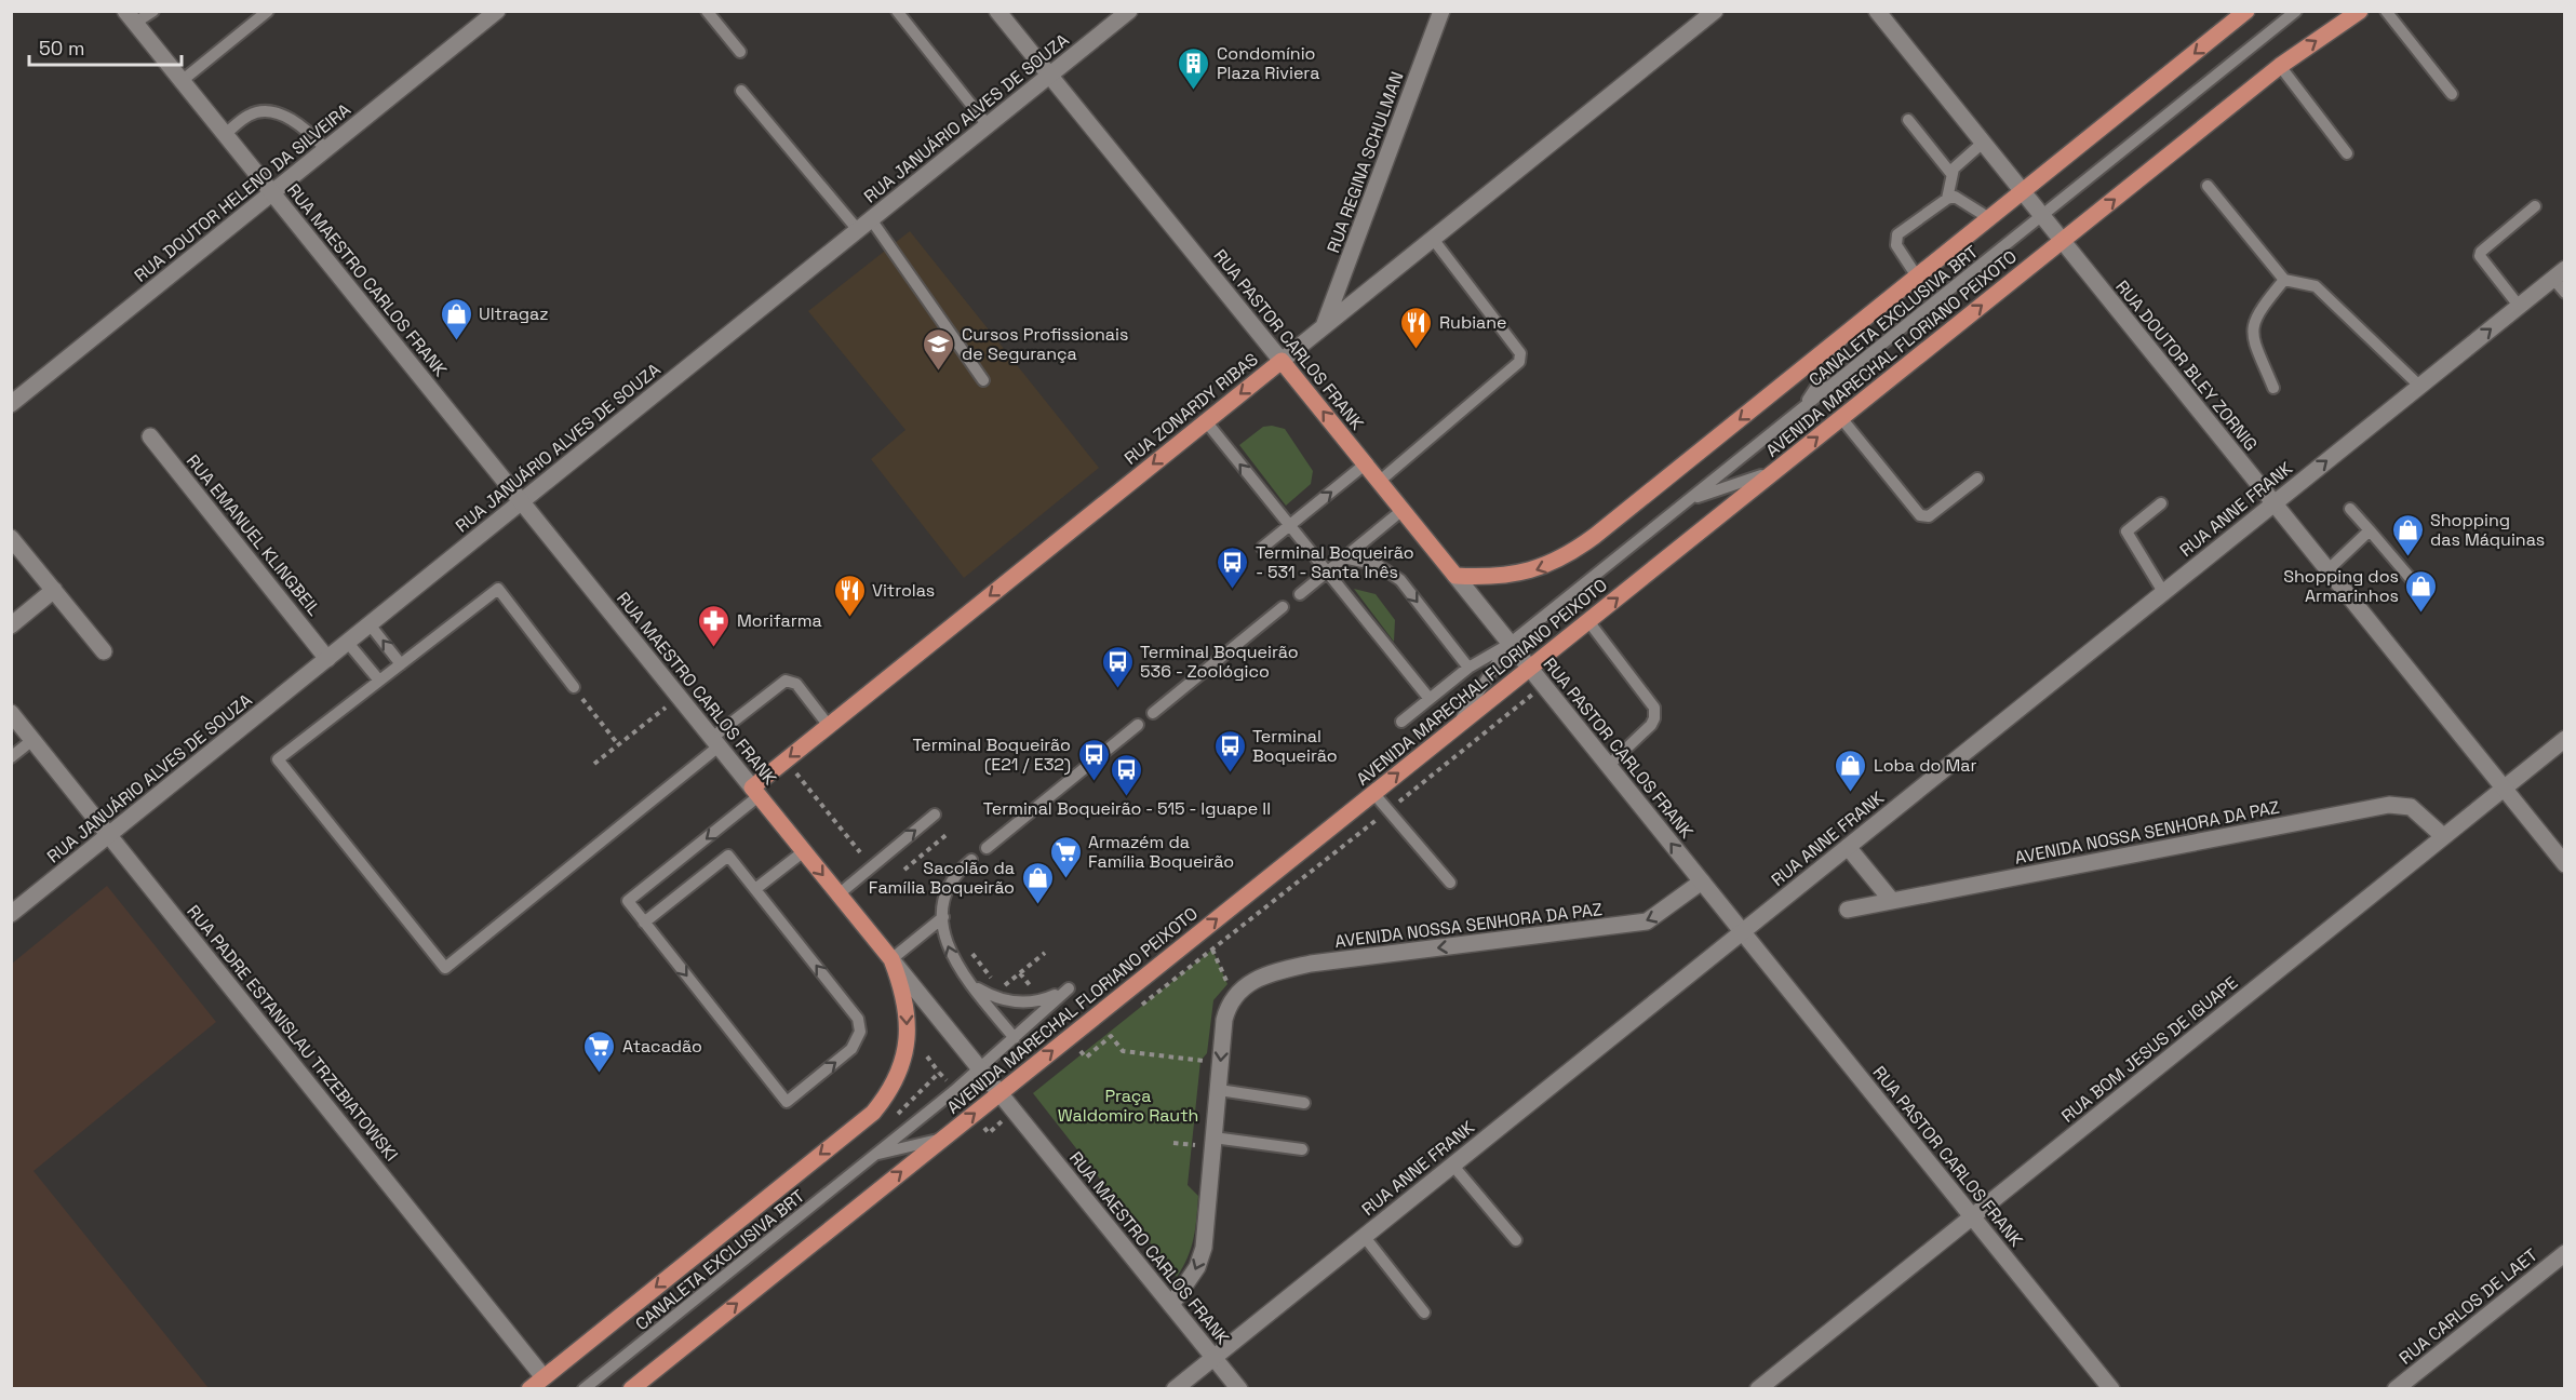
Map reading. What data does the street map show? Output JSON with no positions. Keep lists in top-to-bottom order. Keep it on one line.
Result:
{"streets":{"main road":["RUA MAESTRO CARLOS FRANK","RUA PASTOR CARLOS FRANK","AVENIDA MARECHAL FLORIANO PEIXOTO","RUA ZONARDY RIBAS"],"street":["RUA JANUÁRIO ALVES DE SOUZA","RUA REGINA SCHULMAN","RUA DOUTOR HELENO DA SILVEIRA","RUA DOUTOR BLEY ZORNIG","RUA ANNE FRANK","RUA EMANUEL KLINGBEIL","AVENIDA NOSSA SENHORA DA PAZ","RUA PADRE ESTANISLAU TRZEBIATOWSKI","RUA BOM JESUS DE IGUAPE","RUA CARLOS DE LAET"],"lane":["CANALETA EXCLUSIVA BRT"]},"crossings":[["RUA JANUÁRIO ALVES DE SOUZA","RUA MAESTRO CARLOS FRANK"],["RUA JANUÁRIO ALVES DE SOUZA","RUA PASTOR CARLOS FRANK"],["RUA JANUÁRIO ALVES DE SOUZA","RUA EMANUEL KLINGBEIL"],["RUA JANUÁRIO ALVES DE SOUZA","RUA PADRE ESTANISLAU TRZEBIATOWSKI"],["RUA REGINA SCHULMAN","RUA ZONARDY RIBAS"],["RUA DOUTOR HELENO DA SILVEIRA","RUA MAESTRO CARLOS FRANK"],["RUA MAESTRO CARLOS FRANK","CANALETA EXCLUSIVA BRT"],["RUA MAESTRO CARLOS FRANK","AVENIDA MARECHAL FLORIANO PEIXOTO"],["RUA MAESTRO CARLOS FRANK","RUA ZONARDY RIBAS"],["RUA MAESTRO CARLOS FRANK","RUA ANNE FRANK"],["CANALETA EXCLUSIVA BRT","RUA PASTOR CARLOS FRANK"],["CANALETA EXCLUSIVA BRT","AVENIDA MARECHAL FLORIANO PEIXOTO"],["CANALETA EXCLUSIVA BRT","RUA DOUTOR BLEY ZORNIG"],["RUA PASTOR CARLOS FRANK","AVENIDA MARECHAL FLORIANO PEIXOTO"],["RUA PASTOR CARLOS FRANK","RUA ZONARDY RIBAS"],["RUA PASTOR CARLOS FRANK","RUA ANNE FRANK"],["RUA PASTOR CARLOS FRANK","AVENIDA NOSSA SENHORA DA PAZ"],["RUA PASTOR CARLOS FRANK","RUA BOM JESUS DE IGUAPE"],["AVENIDA MARECHAL FLORIANO PEIXOTO","RUA DOUTOR BLEY ZORNIG"],["RUA DOUTOR BLEY ZORNIG","RUA ANNE FRANK"],["RUA DOUTOR BLEY ZORNIG","RUA BOM JESUS DE IGUAPE"],["AVENIDA NOSSA SENHORA DA PAZ","RUA BOM JESUS DE IGUAPE"]],"one_way":["RUA ZONARDY RIBAS","AVENIDA NOSSA SENHORA DA PAZ"],"parks":["Praça Waldomiro Rauth"],"places":{"building":["Condomínio Plaza Riviera"],"shop":["Ultragaz","Shopping das Máquinas","Shopping dos Armarinhos","Loba do Mar","Sacolão da Família Boqueirão"],"restaurant":["Rubiane","Vitrolas"],"school or university":["Cursos Profissionais de Segurança"],"bus stop":["Terminal Boqueirão - 531 - Santa Inês","Terminal Boqueirão 536 - Zoológico","Terminal Boqueirão","Terminal Boqueirão (E21 / E32)","Terminal Boqueirão - 515 - Iguape II"],"pharmacy":["Morifarma"],"supermarket":["Armazém da Família Boqueirão","Atacadão"]},"scale_bar":"50 m"}
